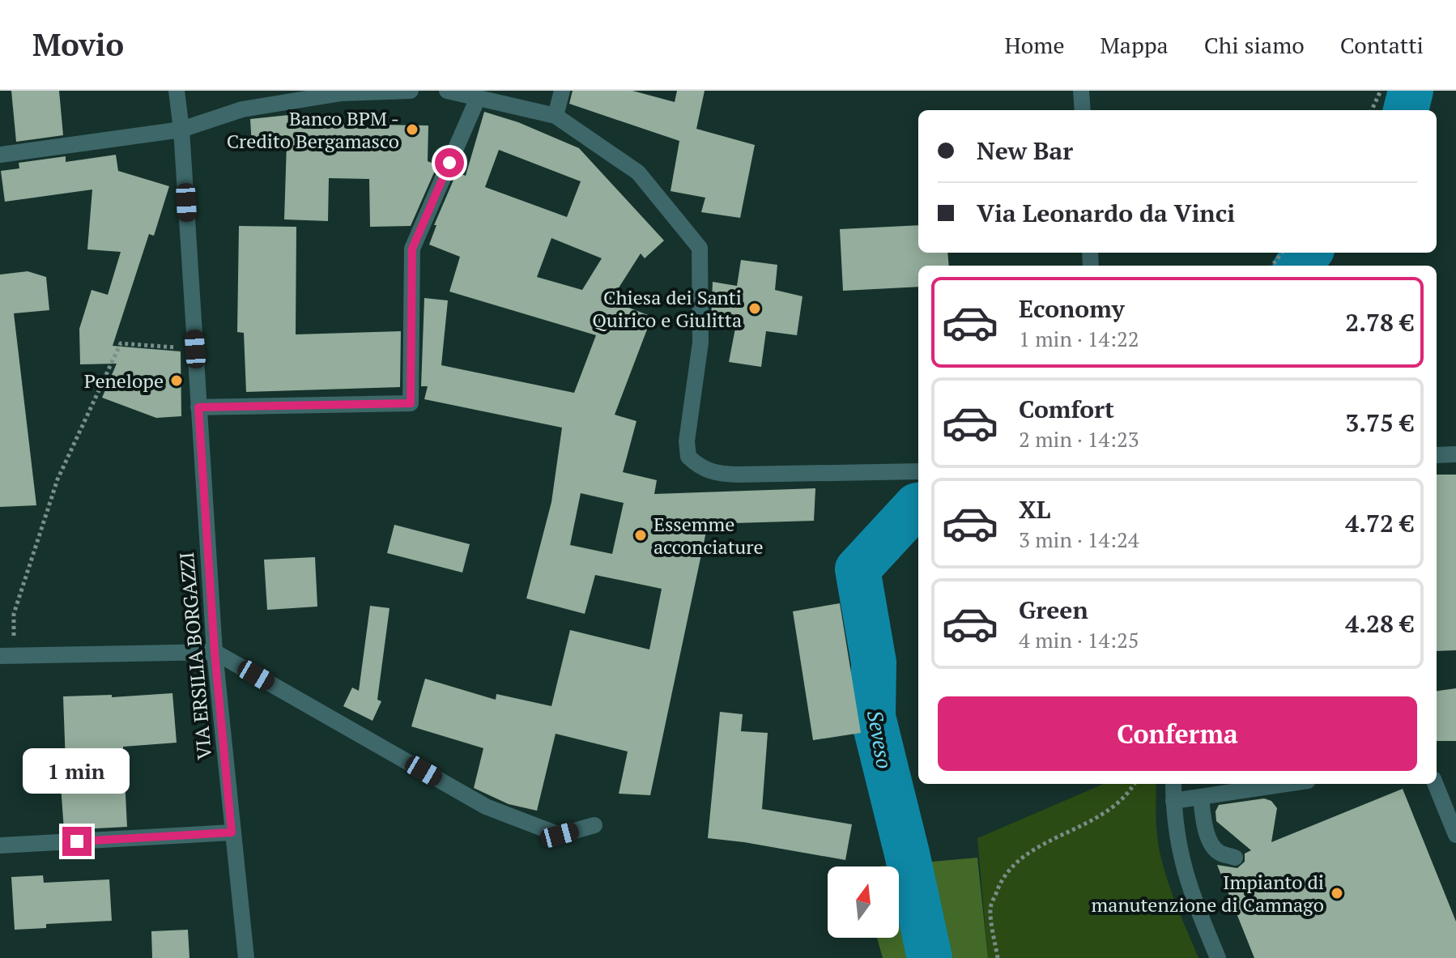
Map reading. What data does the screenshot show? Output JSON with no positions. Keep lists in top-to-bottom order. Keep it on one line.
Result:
{"streets":{"street":["VIA ERSILIA BORGAZZI"]},"water":["Seveso"],"places":["Banco BPM - Credito Bergamasco","Chiesa dei Santi Quirico e Giulitta","Penelope","Essemme acconciature","Impianto di manutenzione di Camnago"],"north":"top","page":{"header":"Movio","nav":["Home","Mappa","Chi siamo","Contatti"],"banner":["New Bar","Via Leonardo da Vinci"],"list":[{"name":"Economy","note":"1 min · 14:22","value":"2.78 €"},{"name":"Comfort","note":"2 min · 14:23","value":"3.75 €"},{"name":"XL","note":"3 min · 14:24","value":"4.72 €"},{"name":"Green","note":"4 min · 14:25","value":"4.28 €"}],"buttons":"Conferma","bubble":"1 min"}}
